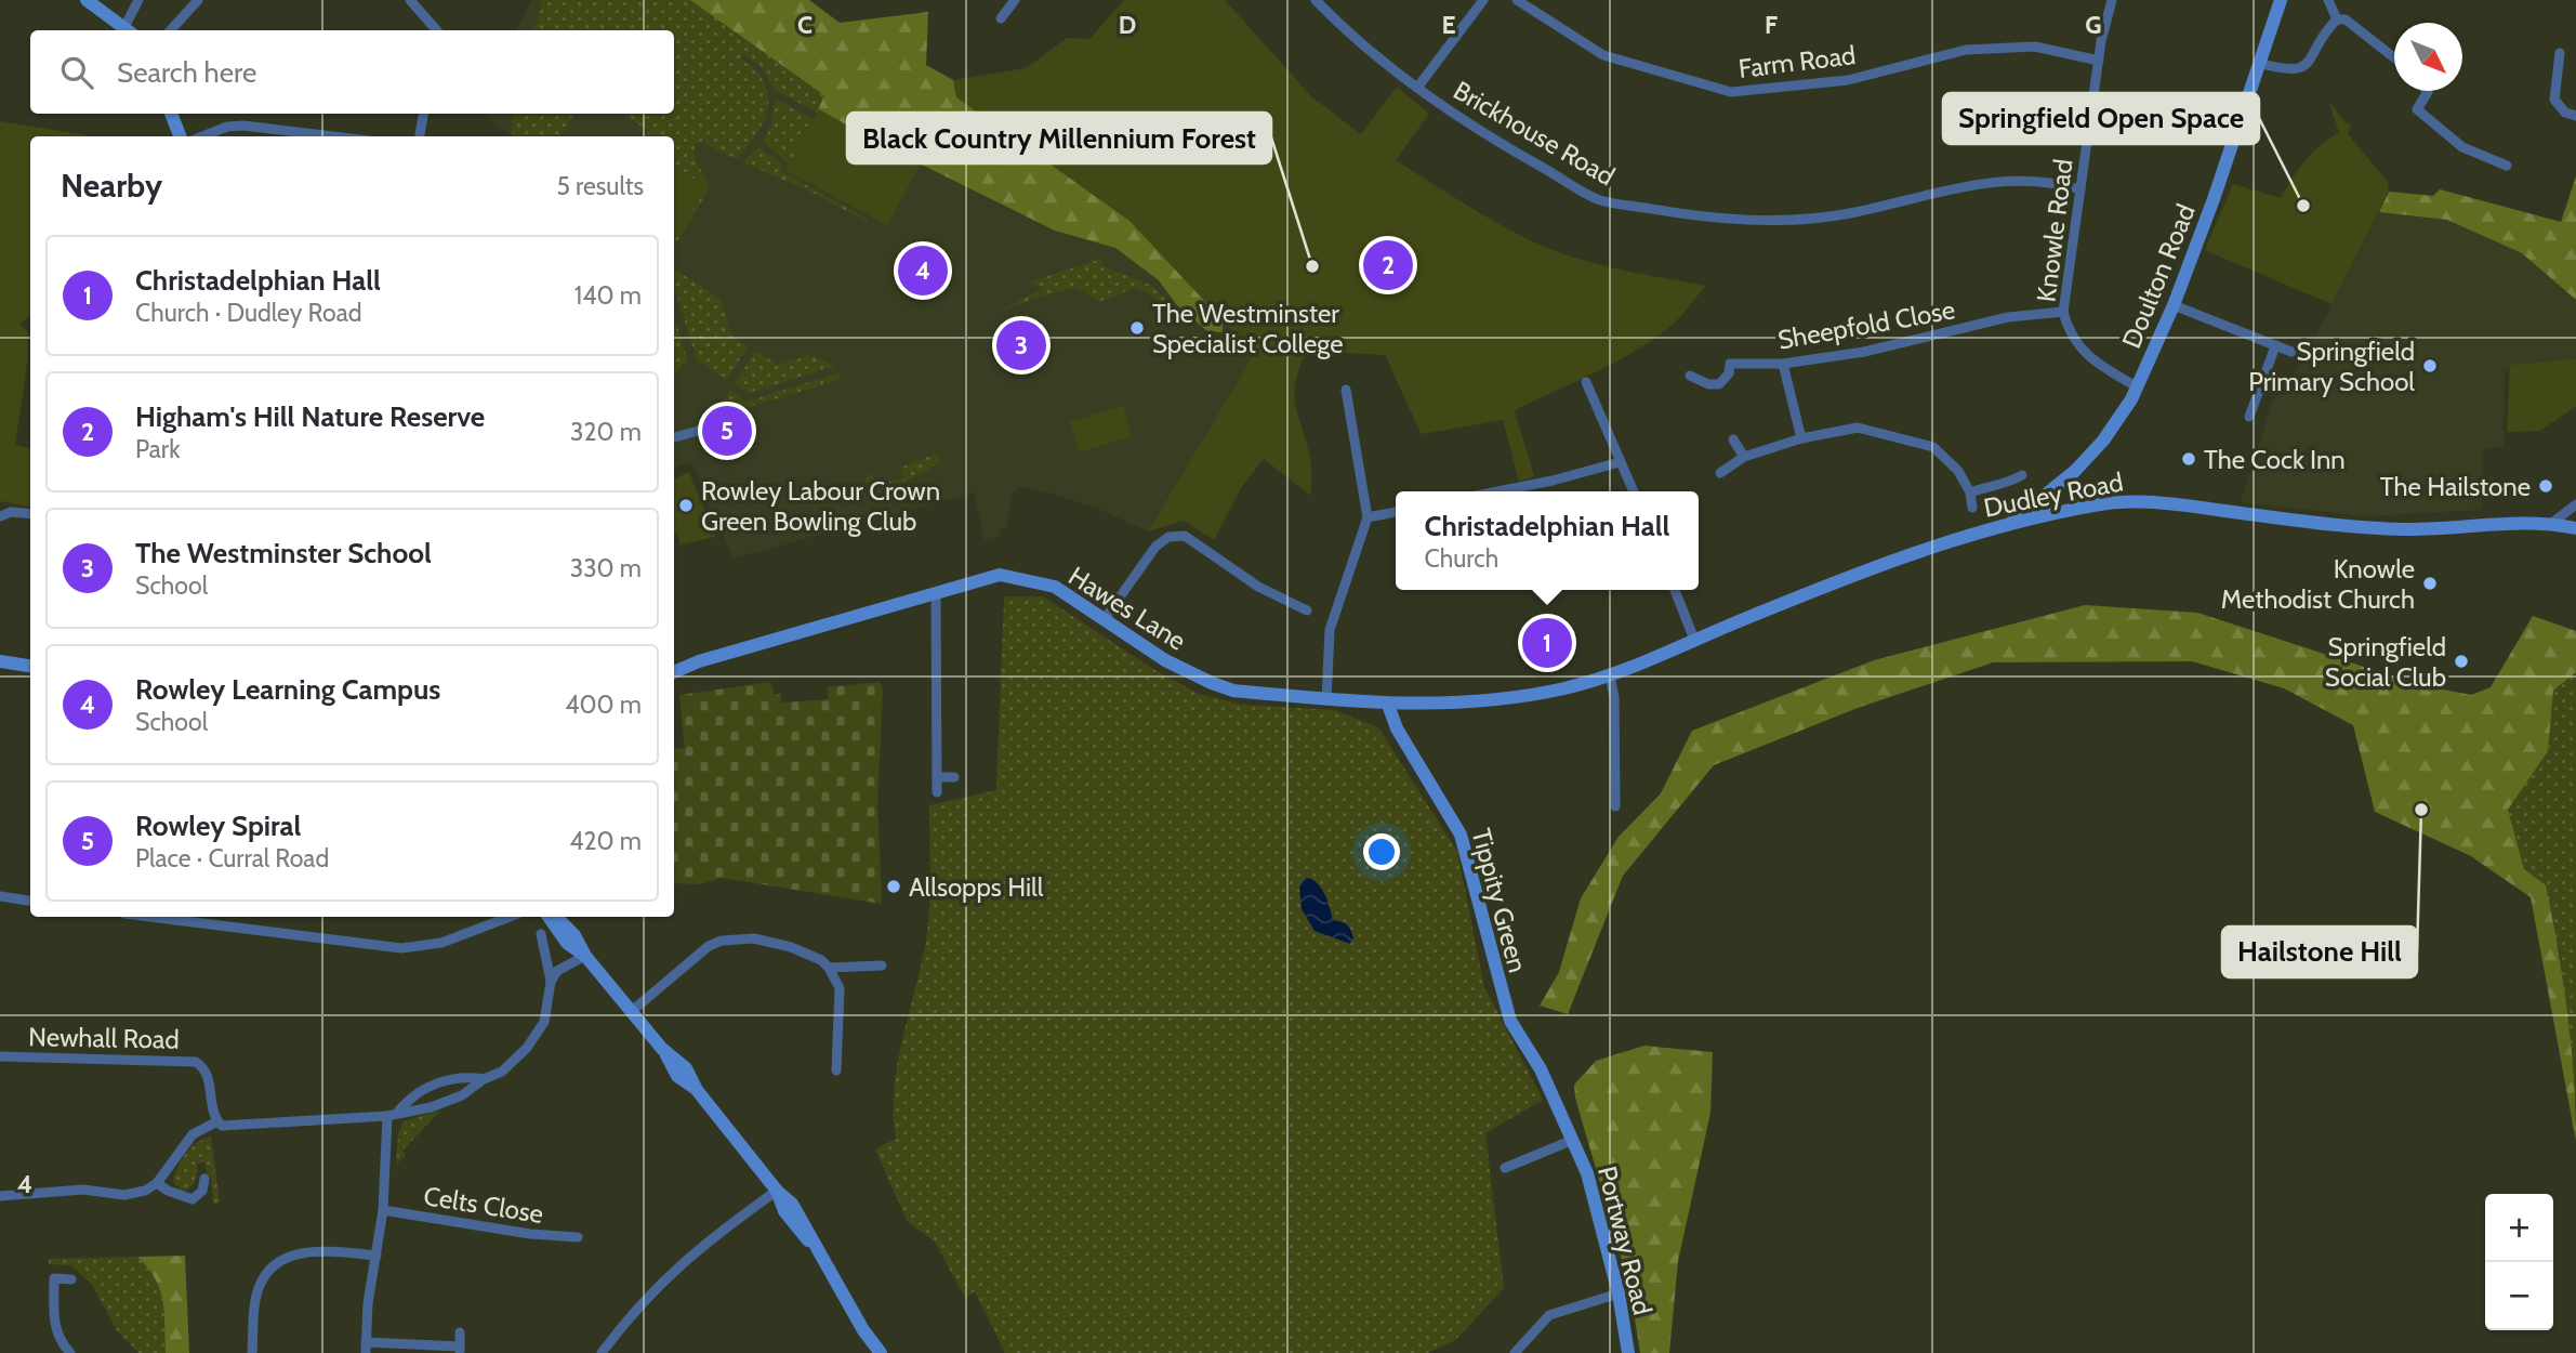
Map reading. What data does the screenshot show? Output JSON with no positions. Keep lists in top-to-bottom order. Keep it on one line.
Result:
{"streets":{"street":["Farm Road","Brickhouse Road","Knowle Road","Doulton Road","Sheepfold Close","Dudley Road","Hawes Lane","Tippity Green","Newhall Road","Celts Close","Portway Road"]},"crossings":[["Farm Road","Knowle Road"],["Brickhouse Road","Knowle Road"],["Knowle Road","Doulton Road"],["Knowle Road","Sheepfold Close"],["Doulton Road","Dudley Road"],["Dudley Road","Hawes Lane"],["Dudley Road","Tippity Green"],["Hawes Lane","Tippity Green"],["Tippity Green","Portway Road"]],"places":["Springfield Open Space","Black Country Millennium Forest","The Westminster Specialist College","Springfield Primary School","The Cock Inn","The Hailstone","Rowley Labour Crown Green Bowling Club","Knowle Methodist Church","Springfield Social Club","Hailstone Hill","Allsopps Hill"],"north":"bottom right","page":{"search":"Search here","heading":["Nearby","5 results"],"list":[{"mark":"1","name":"Christadelphian Hall","note":"Church · Dudley Road","value":"140 m"},{"mark":"2","name":"Higham's Hill Nature Reserve","note":"Park","value":"320 m"},{"mark":"3","name":"The Westminster School","note":"School","value":"330 m"},{"mark":"4","name":"Rowley Learning Campus","note":"School","value":"400 m"},{"mark":"5","name":"Rowley Spiral","note":"Place · Curral Road","value":"420 m"}],"pins":["2","4","3","5","1"],"popup":["Christadelphian Hall","Church"],"map_buttons":["+","−"]},"grid":{"columns":["C","D","E","F","G"],"rows":["4"]}}
